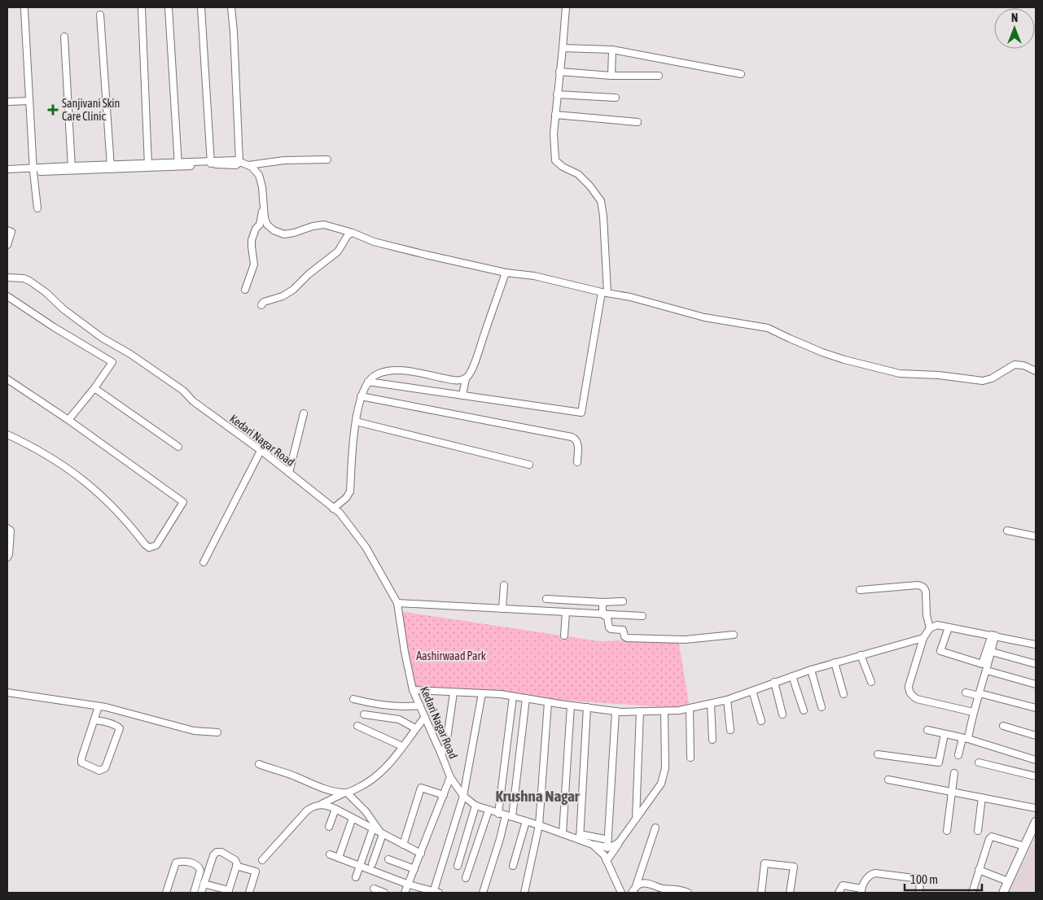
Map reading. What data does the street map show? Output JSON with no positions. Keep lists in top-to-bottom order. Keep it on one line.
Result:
{"streets":{"street":["Kedari Nagar Road"]},"districts":["Krushna Nagar"],"parks":["Aashirwaad Park"],"places":{"health":["Sanjivani Skin Care Clinic"]},"scale_bar":"100 m","north":"top"}
